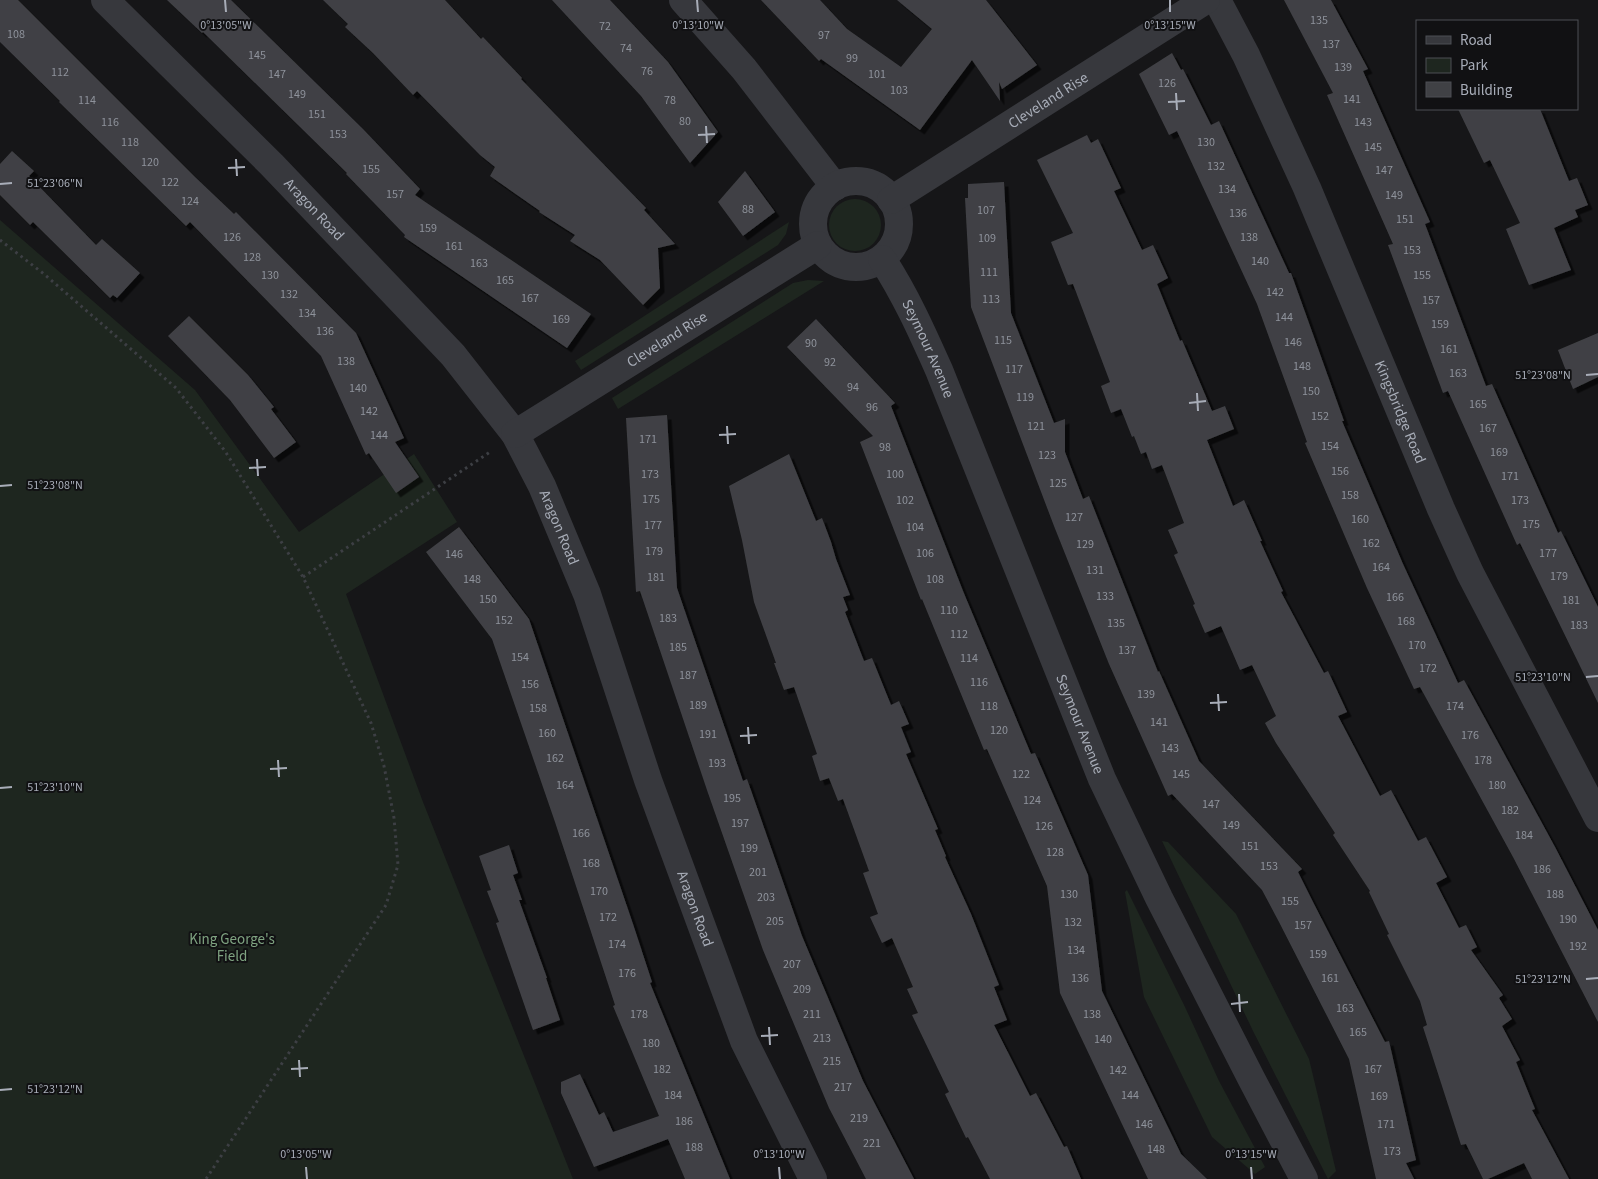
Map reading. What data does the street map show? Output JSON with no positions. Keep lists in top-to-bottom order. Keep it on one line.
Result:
{"streets":{"street":["Cleveland Rise","Aragon Road","Seymour Avenue","Kingsbridge Road"]},"crossings":[["Cleveland Rise","Aragon Road"],["Cleveland Rise","Seymour Avenue"]],"parks":["King George's Field"],"house_numbers":["135","72","108","97","137","74","145","99","139","76","112","147","101","126","103","149","141","114","78","151","80","116","143","153","118","130","145","120","132","155","147","122","134","157","149","124","88","107","136","151","159","126","138","109","161","153","128","140","163","111","130","155","165","142","132","167","113","157","134","144","169","159","136","115","146","90","161","138","92","148","117","163","94","140","150","119","165","96","142","152","121","167","144","171","154","98","169","123","156","173","100","171","125","158","175","102","173","127","160","175","177","104","162","129","179","106","177","146","164","131","179","181","148","108","133","166","150","181","110","183","152","168","135","183","112","170","185","137","154","114","172","187","116","156","139","189","118","174","158","141","120","160","191","176","143","162","178","193","122","145","164","180","195","124","147","182","197","149","126","166","184","151","199","128","168","153","186","201","170","130","188","203","155","172","190","205","132","157","174","192","134","159","207","176","136","161","209","163","178","211","138","165","213","140","180","215","182","167","142","217","184","144","169","219","186","146","171","221","188","148","173"],"legend":["Road","Park","Building"],"coordinates":["0°13'05\"W","0°13'10\"W","0°13'15\"W","51°23'06\"N","51°23'08\"N","51°23'10\"N","51°23'12\"N"]}
